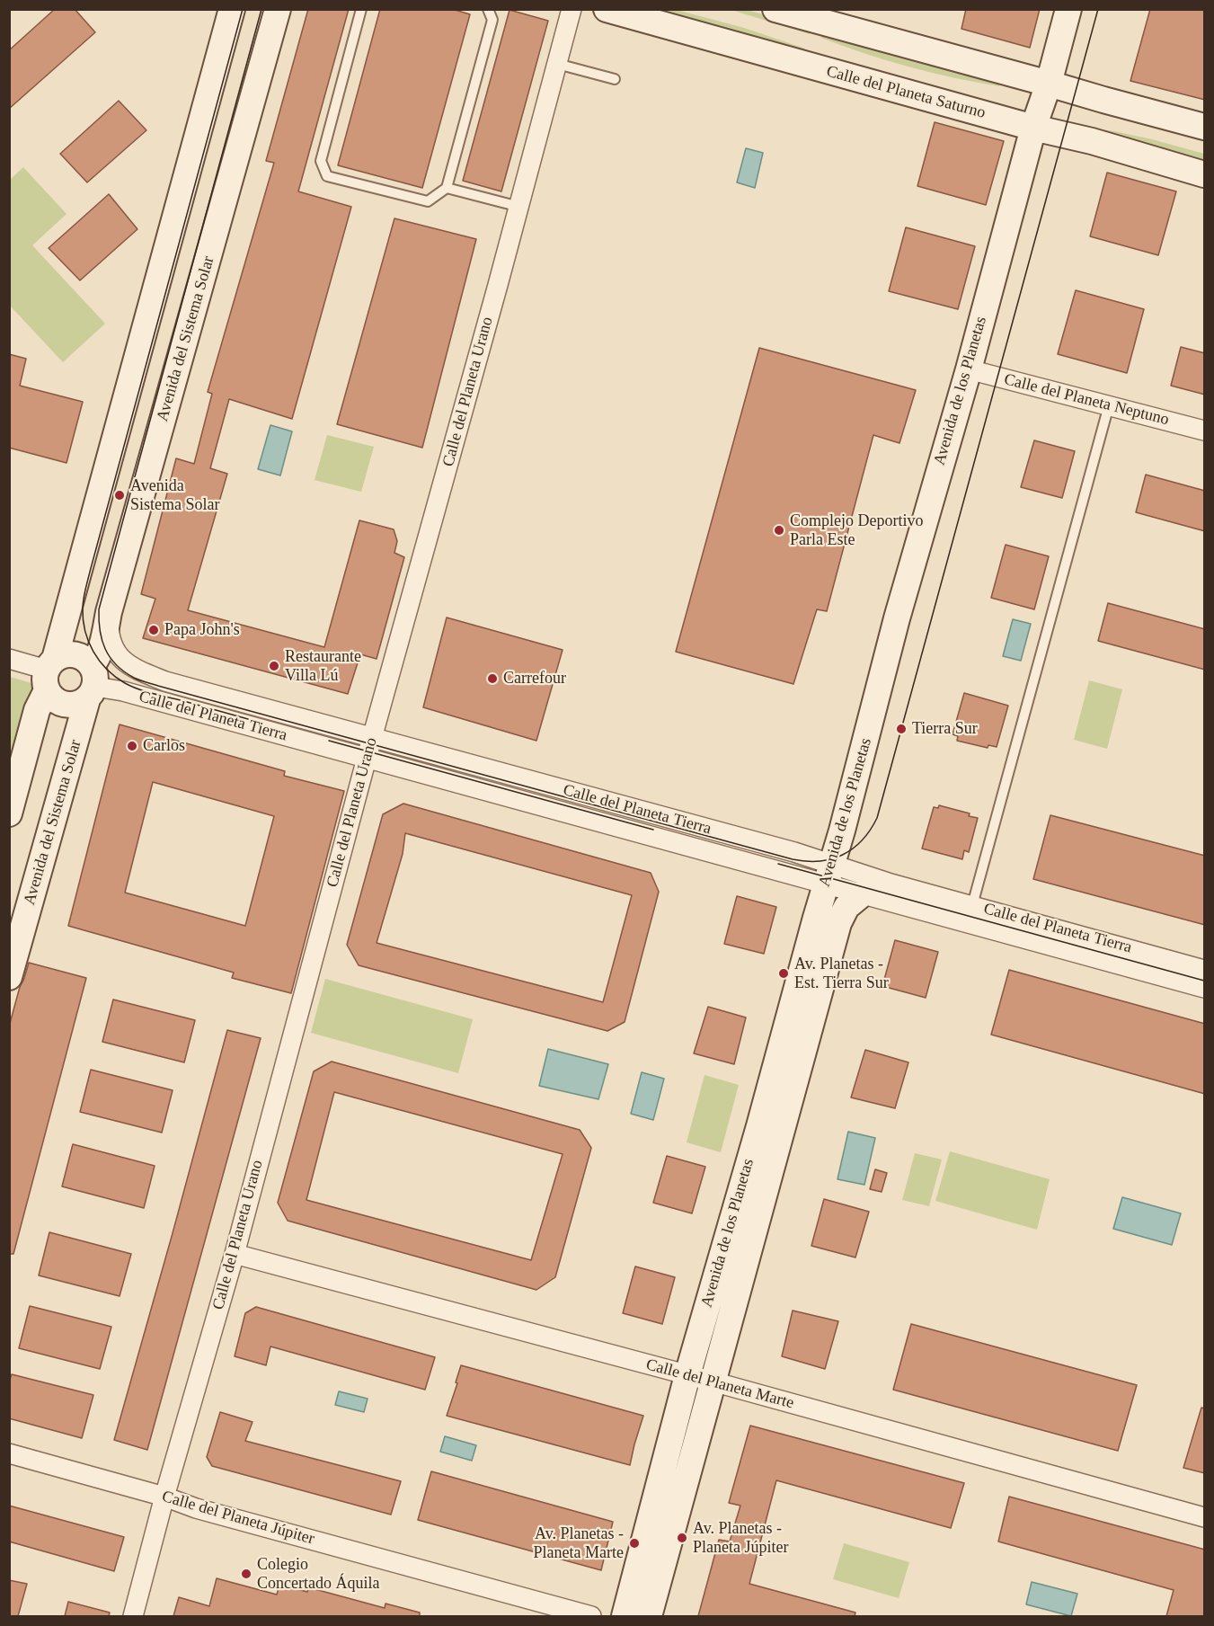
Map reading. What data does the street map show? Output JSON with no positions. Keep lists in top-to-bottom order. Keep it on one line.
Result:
{"streets":{"street":["Calle del Planeta Saturno","Avenida del Sistema Solar","Avenida de los Planetas","Calle del Planeta Urano","Calle del Planeta Neptuno","Calle del Planeta Tierra","Calle del Planeta Marte","Calle del Planeta Júpiter"]},"crossings":[["Calle del Planeta Saturno","Avenida de los Planetas"],["Avenida del Sistema Solar","Calle del Planeta Tierra"],["Avenida de los Planetas","Calle del Planeta Neptuno"],["Avenida de los Planetas","Calle del Planeta Tierra"],["Avenida de los Planetas","Calle del Planeta Marte"],["Calle del Planeta Urano","Calle del Planeta Tierra"],["Calle del Planeta Urano","Calle del Planeta Marte"],["Calle del Planeta Urano","Calle del Planeta Júpiter"]],"places":["Avenida Sistema Solar","Complejo Deportivo Parla Este","Papa John's","Restaurante Villa Lú","Carrefour","Tierra Sur","Carlos","Av. Planetas - Est. Tierra Sur","Av. Planetas - Planeta Júpiter","Av. Planetas - Planeta Marte","Colegio Concertado Áquila"]}
